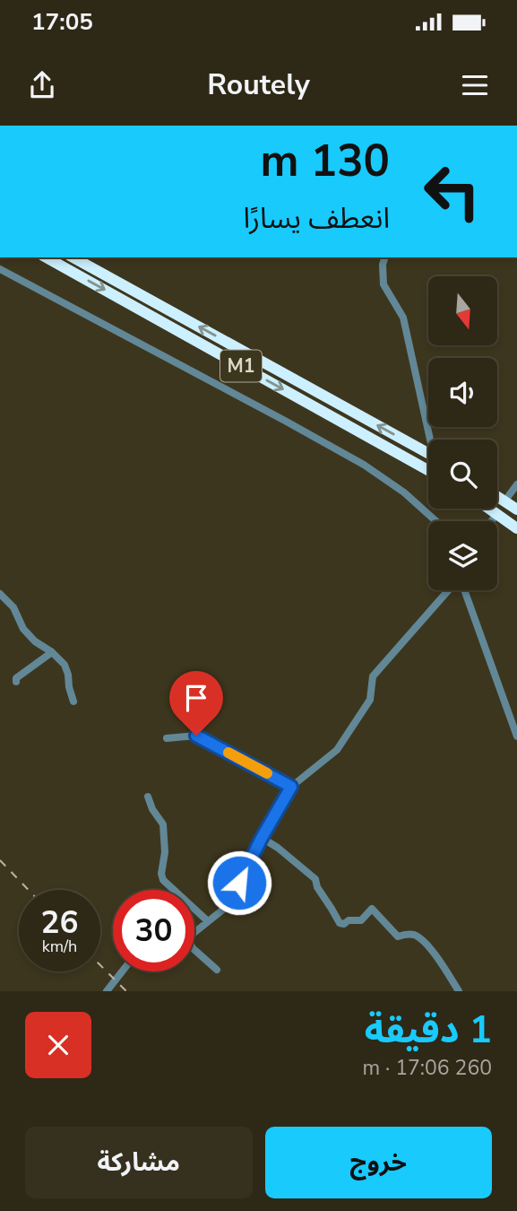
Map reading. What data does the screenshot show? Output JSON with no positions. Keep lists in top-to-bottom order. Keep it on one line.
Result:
{"streets":{"highway":["M1"]},"north":"bottom","page":{"status":"17:05","header":"Routely","turn":["130 m","انعطف يسارًا"],"speed":"26 km/h","limit":"30","heading":["1 دقيقة","260 m · 17:06"],"buttons":["خروج","مشاركة"]}}
